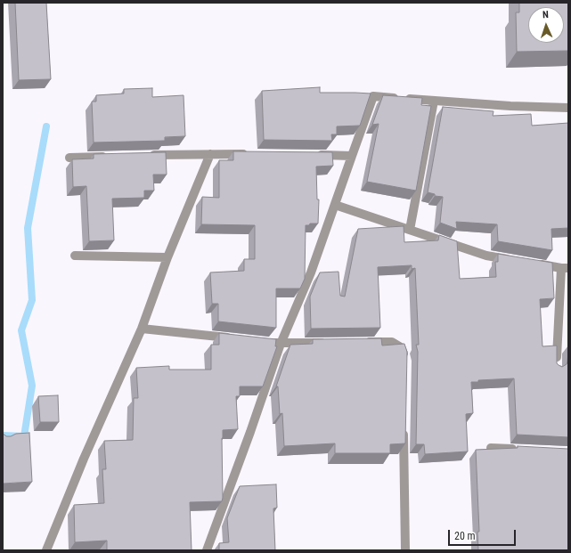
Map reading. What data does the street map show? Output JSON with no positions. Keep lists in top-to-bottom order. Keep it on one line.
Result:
{"scale_bar":"20 m","north":"top"}
